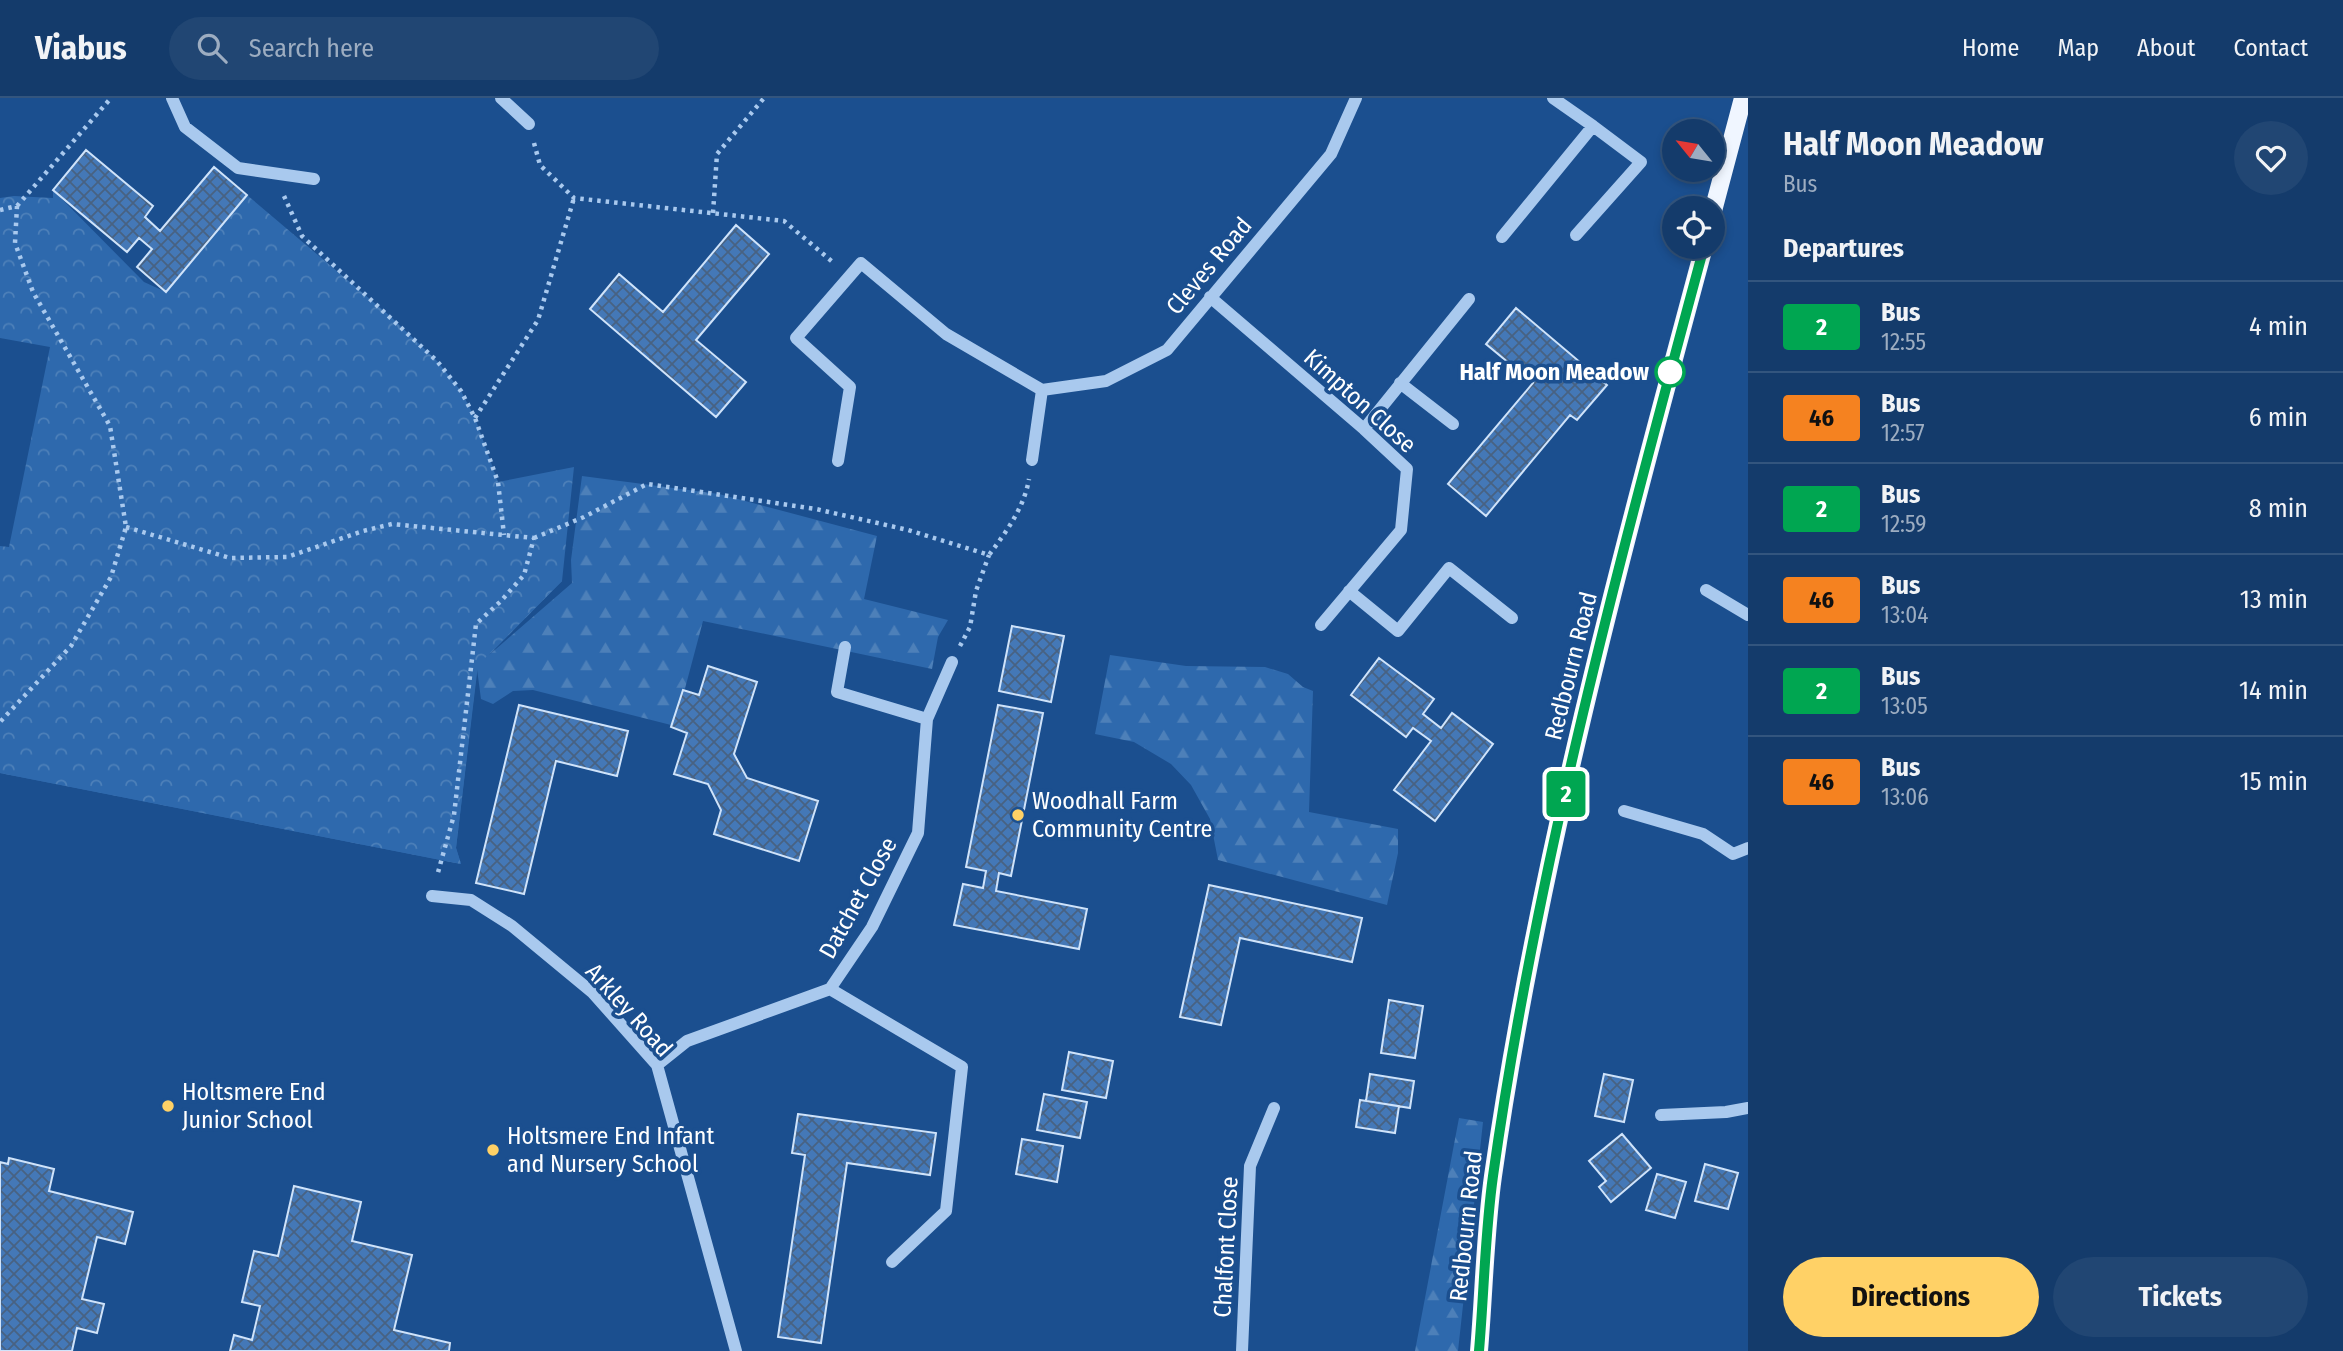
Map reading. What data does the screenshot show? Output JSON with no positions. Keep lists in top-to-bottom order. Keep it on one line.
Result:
{"streets":{"main road":["Redbourn Road"],"street":["Cleves Road","Kimpton Close","Datchet Close","Arkley Road","Chalfont Close"]},"crossings":[["Cleves Road","Kimpton Close"],["Datchet Close","Arkley Road"]],"places":["Half Moon Meadow","Woodhall Farm Community Centre","Holtsmere End Junior School","Holtsmere End Infant and Nursery School"],"lines":["bus line 2"],"north":"top left","page":{"header":"Viabus","search":"Search here","nav":["Home","Map","About","Contact"],"on_map":"2","heading":[["Half Moon Meadow","Bus"],"Departures"],"list":[{"mark":"2","name":"Bus","note":"12:55","value":"4 min"},{"mark":"46","name":"Bus","note":"12:57","value":"6 min"},{"mark":"2","name":"Bus","note":"12:59","value":"8 min"},{"mark":"46","name":"Bus","note":"13:04","value":"13 min"},{"mark":"2","name":"Bus","note":"13:05","value":"14 min"},{"mark":"46","name":"Bus","note":"13:06","value":"15 min"}],"buttons":["Directions","Tickets"]}}
